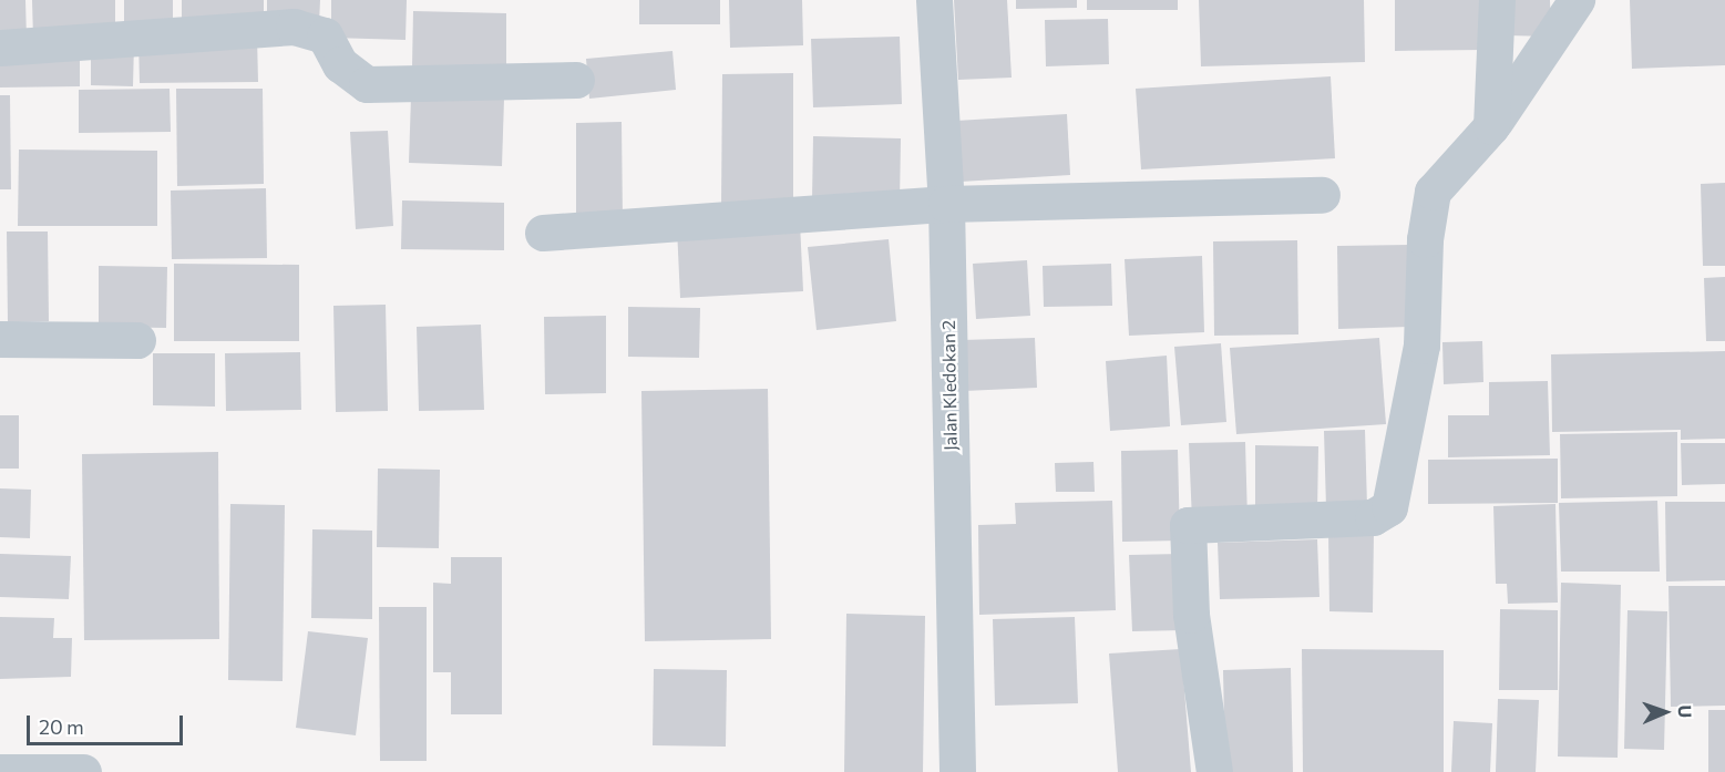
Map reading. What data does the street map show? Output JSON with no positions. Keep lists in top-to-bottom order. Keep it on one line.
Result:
{"streets":{"street":["Jalan Kledokan 2"]},"scale_bar":"20 m","north":"right"}
